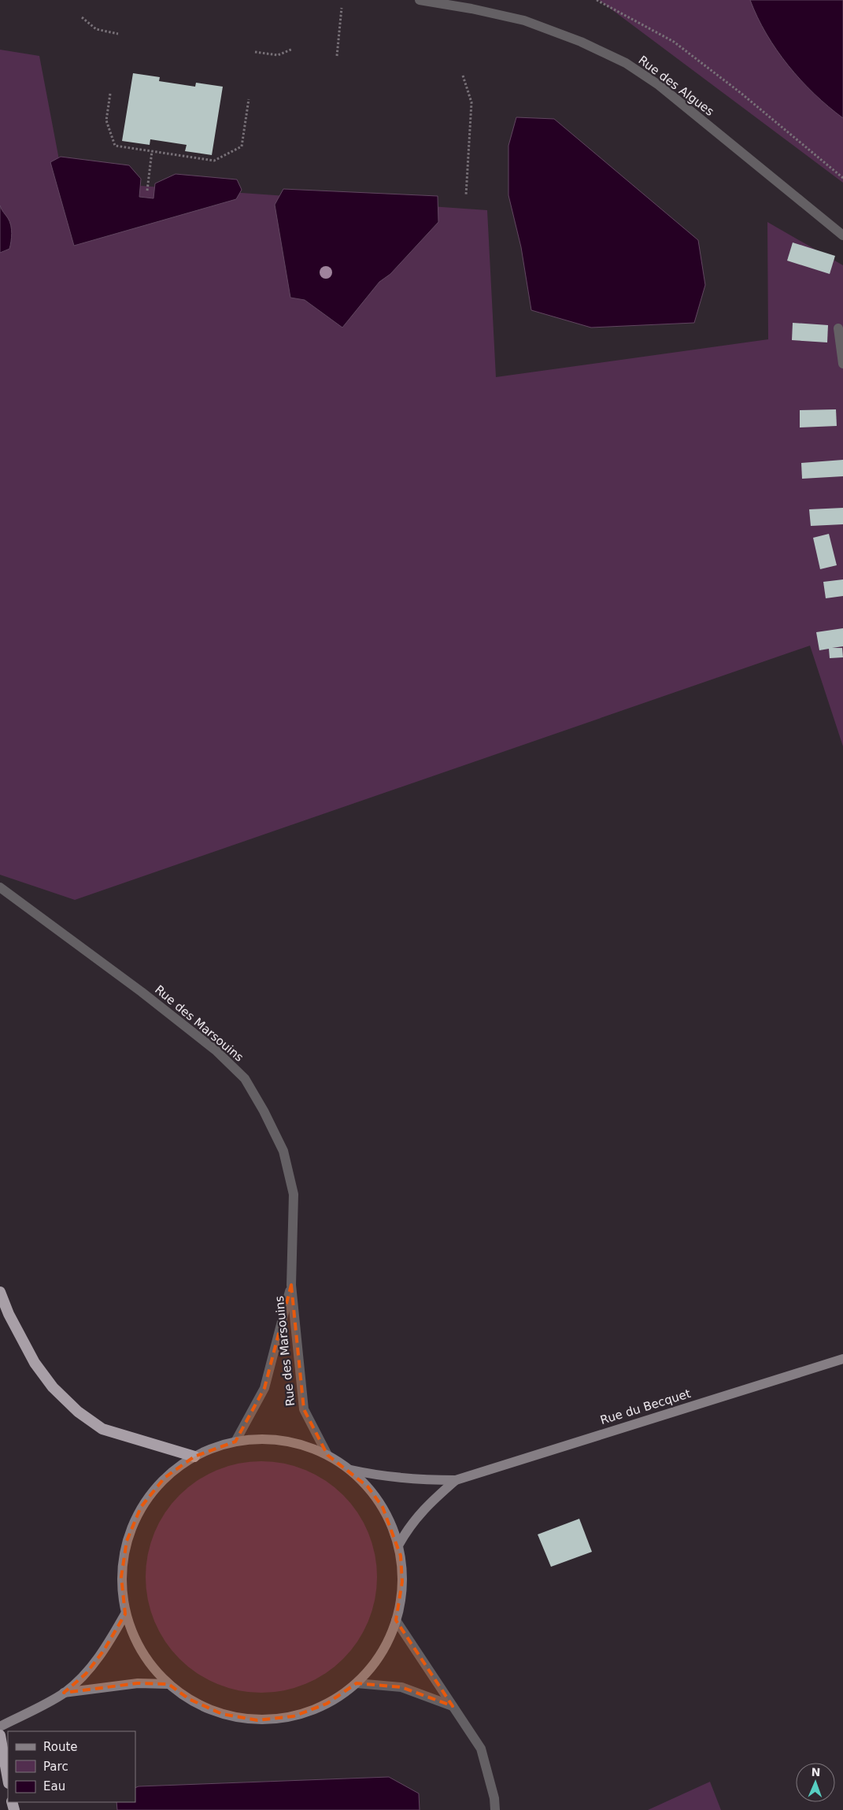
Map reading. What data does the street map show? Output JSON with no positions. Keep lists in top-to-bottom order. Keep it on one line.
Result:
{"streets":{"main road":["Rue du Becquet"],"street":["Rue des Algues","Rue des Marsouins"]},"legend":["Route","Parc","Eau"],"north":"top"}
